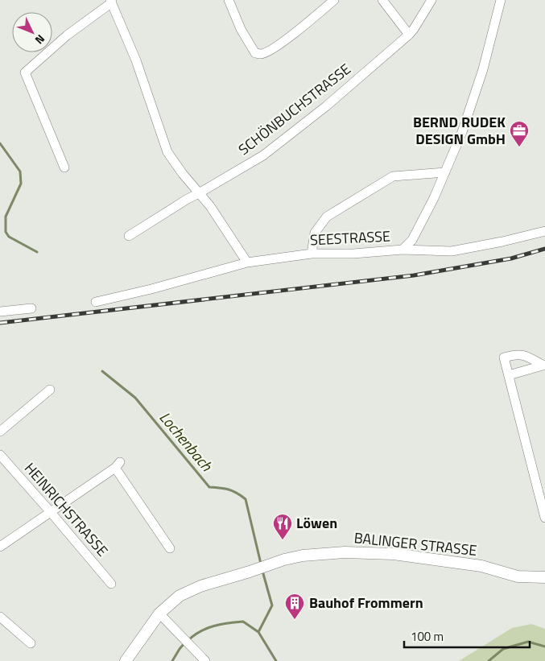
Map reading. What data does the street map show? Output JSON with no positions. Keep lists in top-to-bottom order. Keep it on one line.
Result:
{"streets":{"main road":["BALINGER STRASSE"],"street":["SCHÖNBUCHSTRASSE","SEESTRASSE","HEINRICHSTRASSE"]},"water":["Lochenbach"],"places":{"office":["BERND RUDEK DESIGN GmbH"],"restaurant":["Löwen"],"building":["Bauhof Frommern"]},"scale_bar":"100 m","north":"bottom right"}
